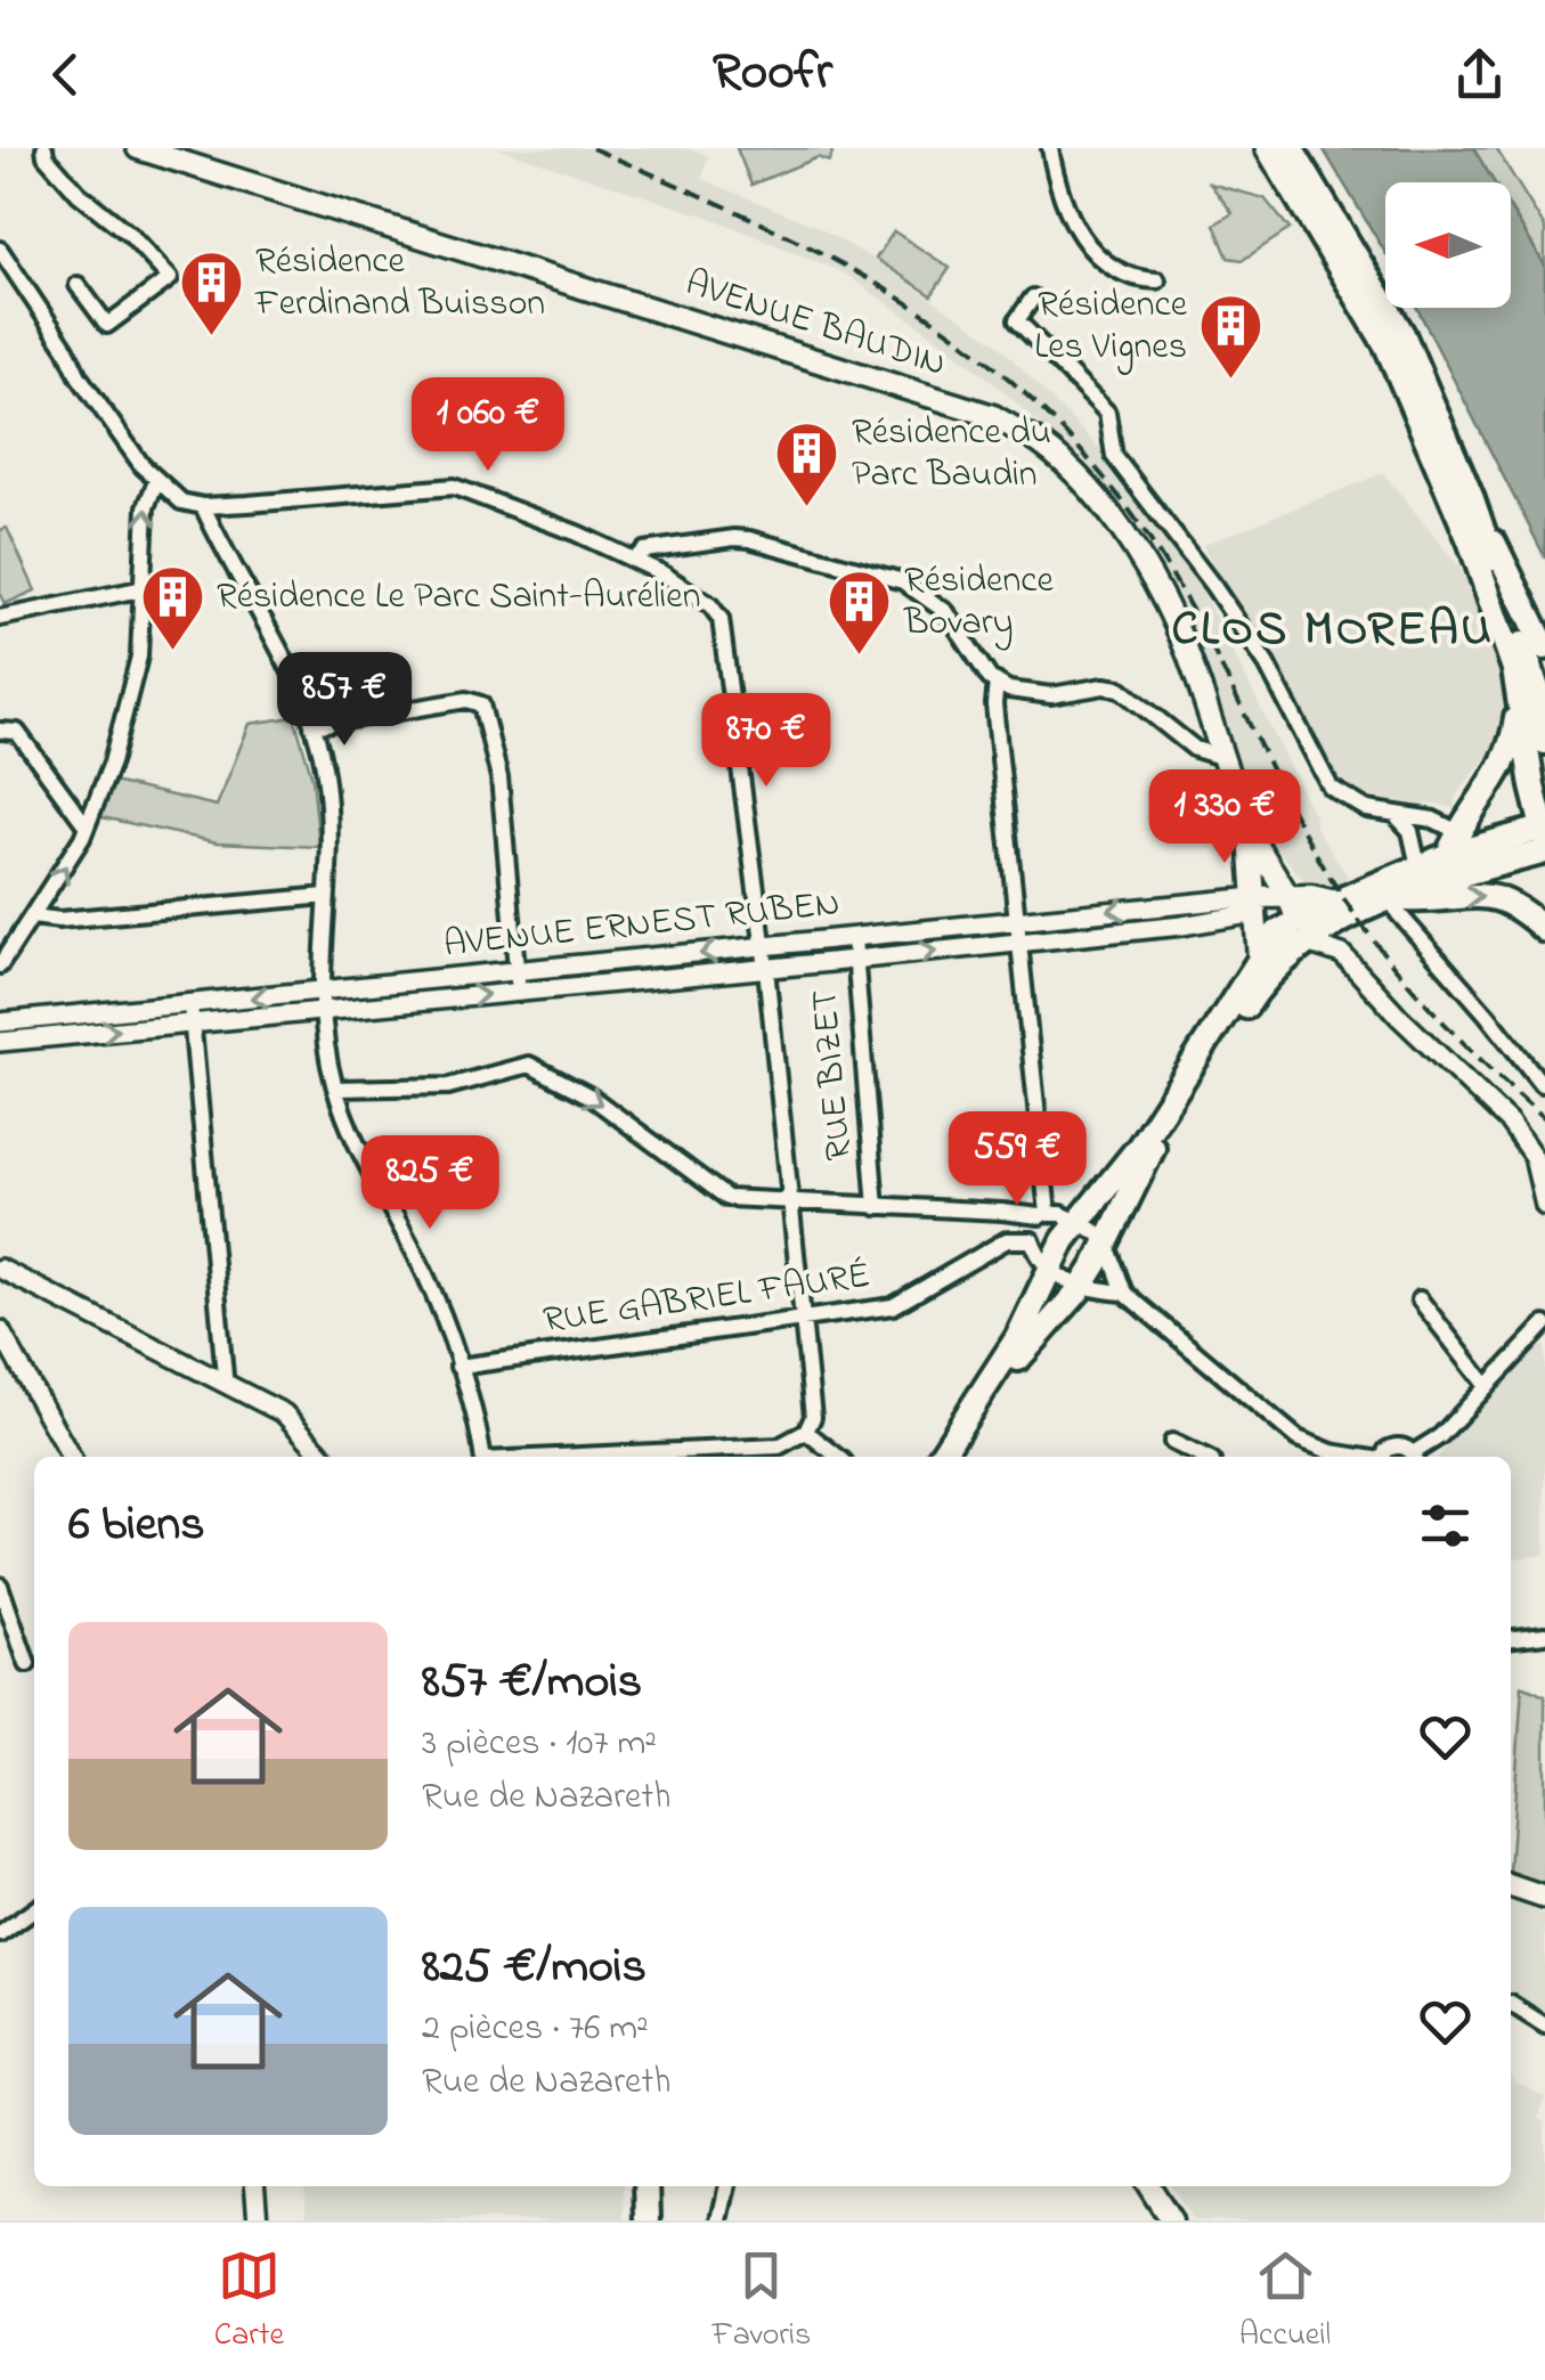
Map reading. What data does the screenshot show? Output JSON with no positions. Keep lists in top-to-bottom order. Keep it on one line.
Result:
{"streets":{"main road":["AVENUE BAUDIN","AVENUE ERNEST RUBEN"],"street":["RUE BIZET","RUE GABRIEL FAURÉ"]},"crossings":[["AVENUE BAUDIN","AVENUE ERNEST RUBEN"],["AVENUE ERNEST RUBEN","RUE BIZET"]],"districts":["CLOS MOREAU"],"places":{"building":["Résidence Ferdinand Buisson","Résidence Les Vignes","Résidence du Parc Baudin","Résidence Le Parc Saint-Aurélien","Résidence Bovary"]},"north":"left","page":{"header":"Roofr","price":["1 060 €","857 €","870 €","1 330 €","559 €","825 €"],"heading":"6 biens","list":[{"name":"857 €/mois","note":"3 pièces · 107 m² · Rue de Nazareth"},{"name":"825 €/mois","note":"2 pièces · 76 m² · Rue de Nazareth"}],"tabs":["Carte","Favoris","Accueil"]}}
